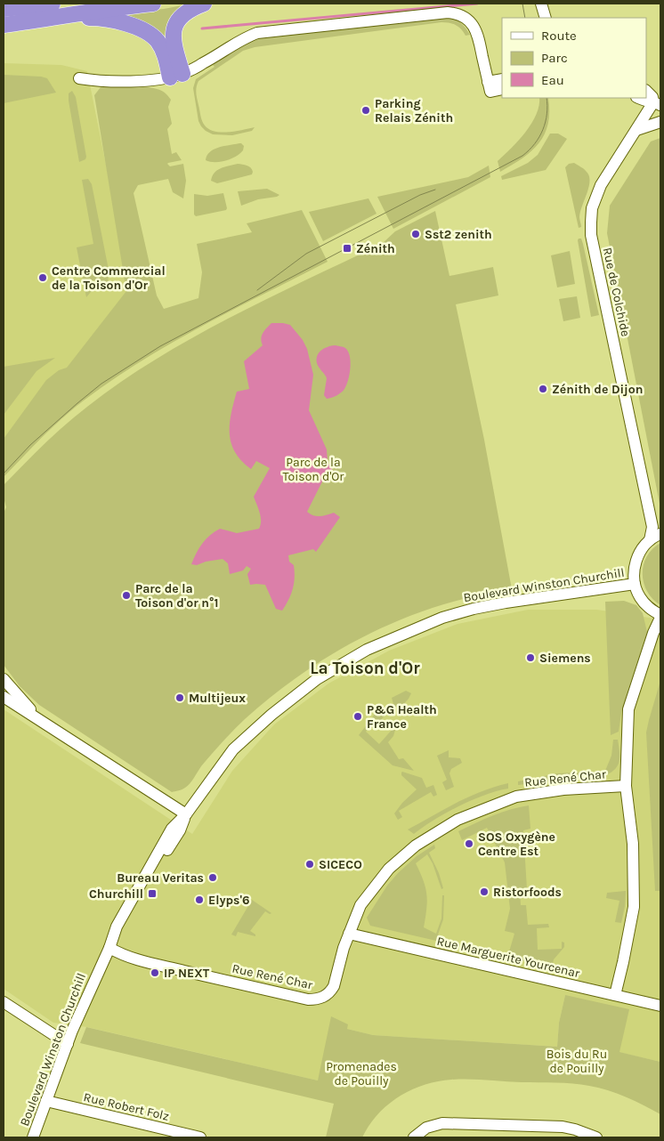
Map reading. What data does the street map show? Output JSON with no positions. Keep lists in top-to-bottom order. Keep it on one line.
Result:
{"streets":{"street":["Rue de Colchide","Boulevard Winston Churchill","Rue René Char","Rue Marguerite Yourcenar","Rue Robert Folz"]},"crossings":[["Boulevard Winston Churchill","Rue René Char"],["Boulevard Winston Churchill","Rue Robert Folz"],["Rue René Char","Rue Marguerite Yourcenar"]],"districts":["La Toison d'Or"],"parks":["Parc de la Toison d'Or","Bois du Ru de Pouilly","Promenades de Pouilly"],"places":{"other":["Parking Relais Zénith","Sst2 zenith","Centre Commercial de la Toison d'Or","Zénith de Dijon","Parc de la Toison d'or n°1","Siemens","Multijeux","P&G Health France","SOS Oxygène Centre Est","SICECO","Bureau Veritas","Ristorfoods","Elyps'6","IP NEXT"],"transit":["Zénith","Churchill"]},"legend":["Route","Parc","Eau"]}
